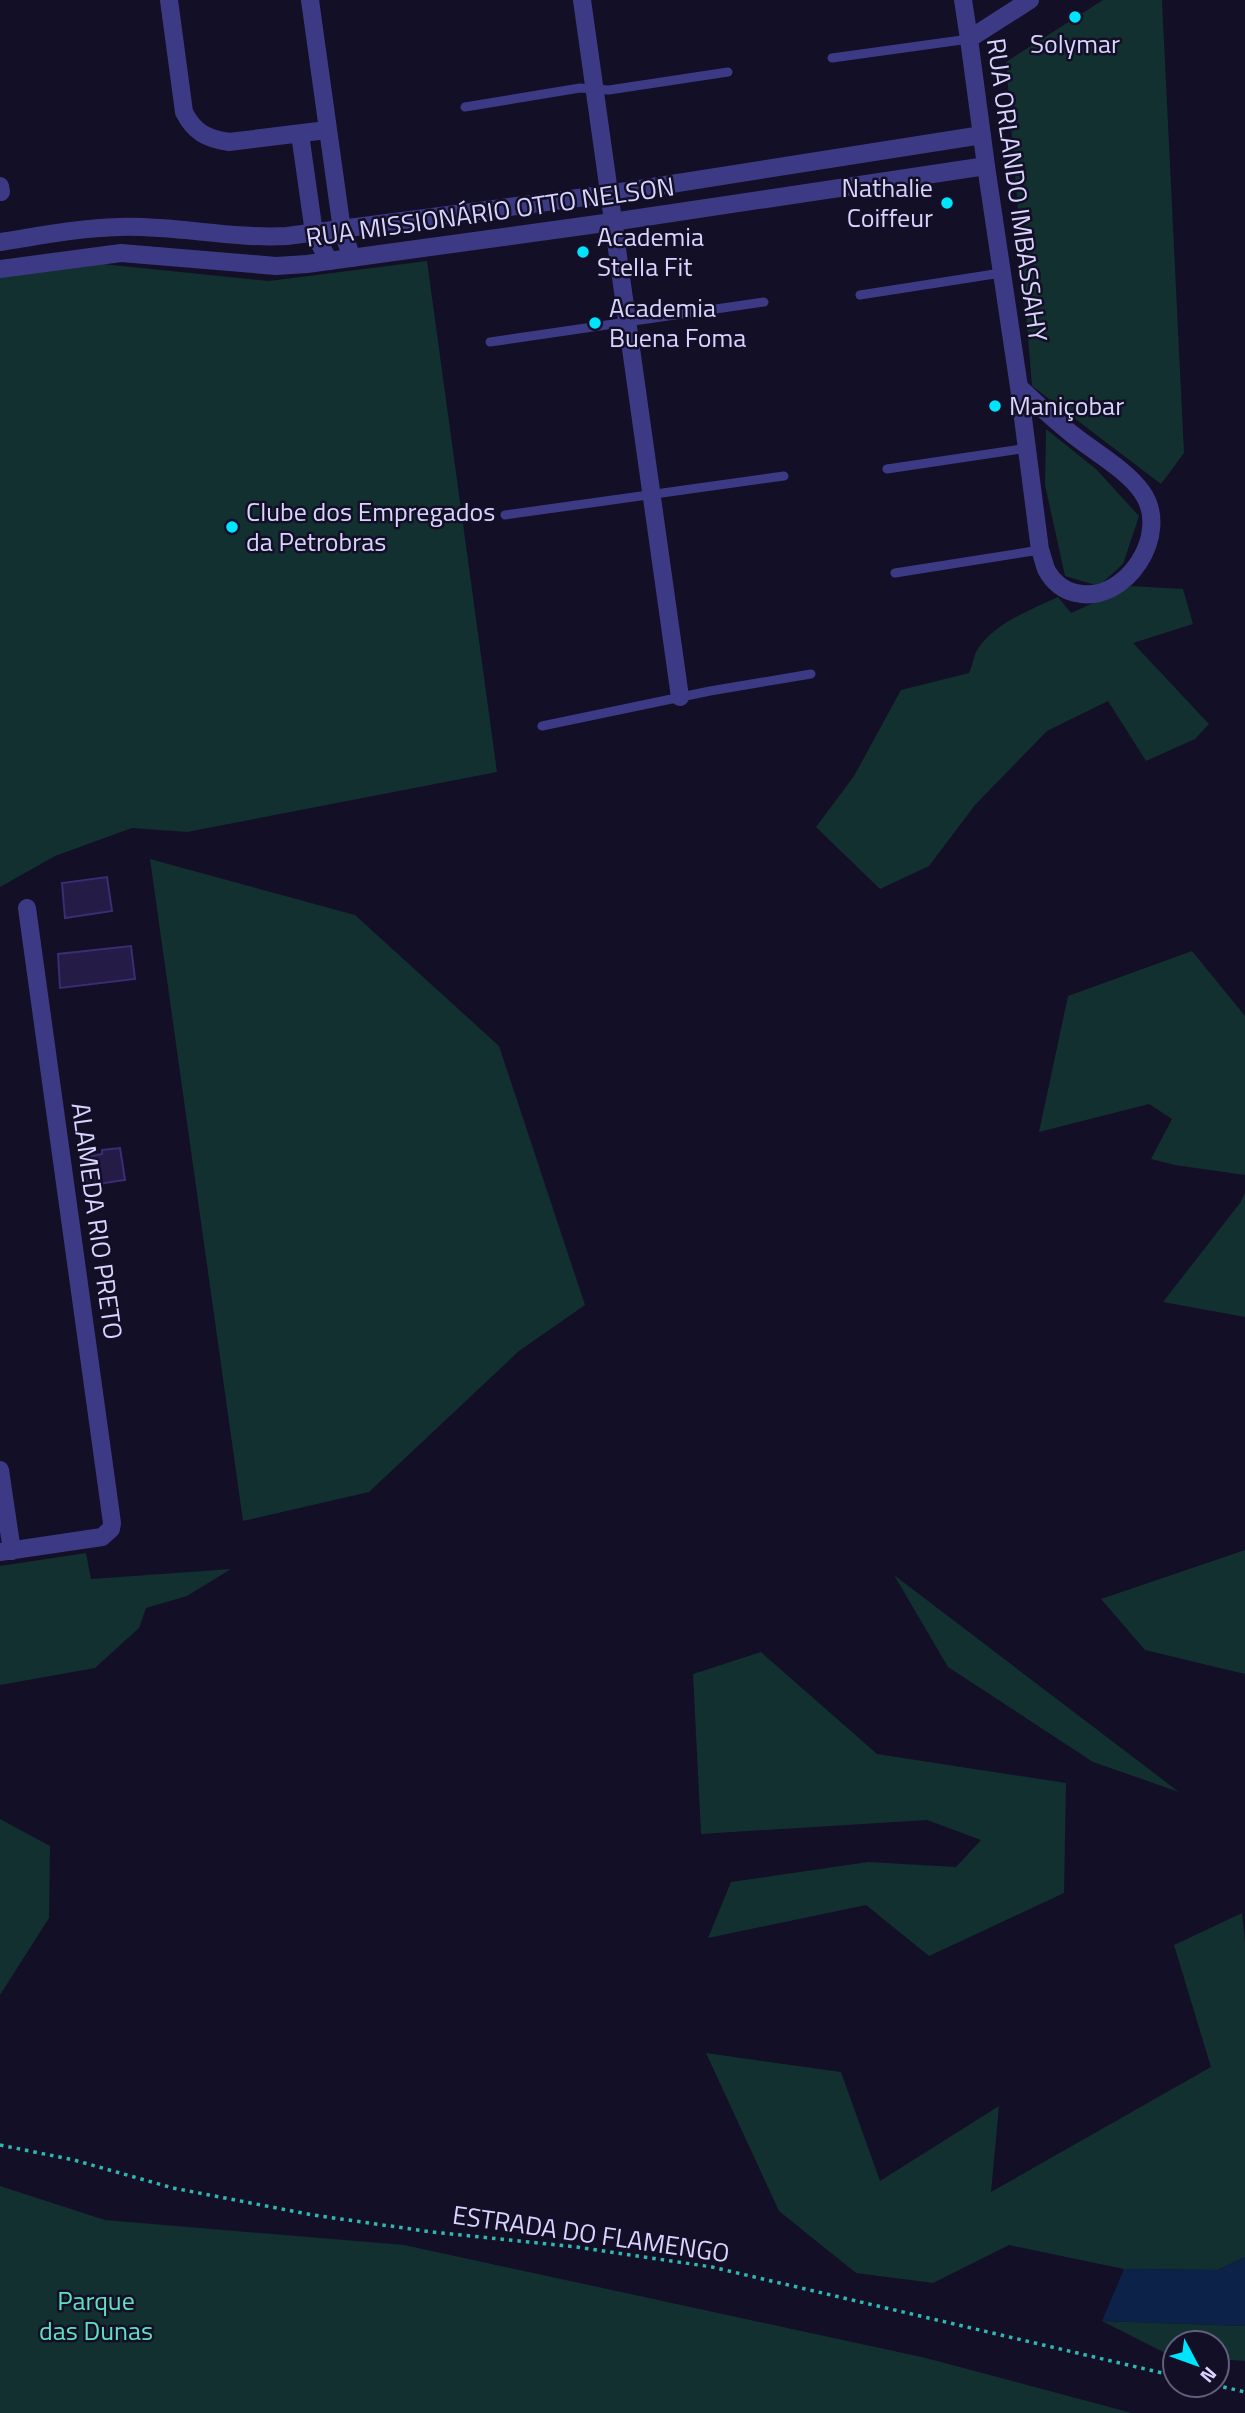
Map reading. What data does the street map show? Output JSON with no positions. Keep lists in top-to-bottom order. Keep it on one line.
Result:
{"streets":{"street":["RUA ORLANDO IMBASSAHY","RUA MISSIONÁRIO OTTO NELSON","ALAMEDA RIO PRETO"],"path":["ESTRADA DO FLAMENGO"]},"crossings":[["RUA ORLANDO IMBASSAHY","RUA MISSIONÁRIO OTTO NELSON"]],"parks":["Parque das Dunas"],"places":["Solymar","Nathalie Coiffeur","Academia Stella Fit","Academia Buena Foma","Maniçobar","Clube dos Empregados da Petrobras"],"north":"bottom right"}
